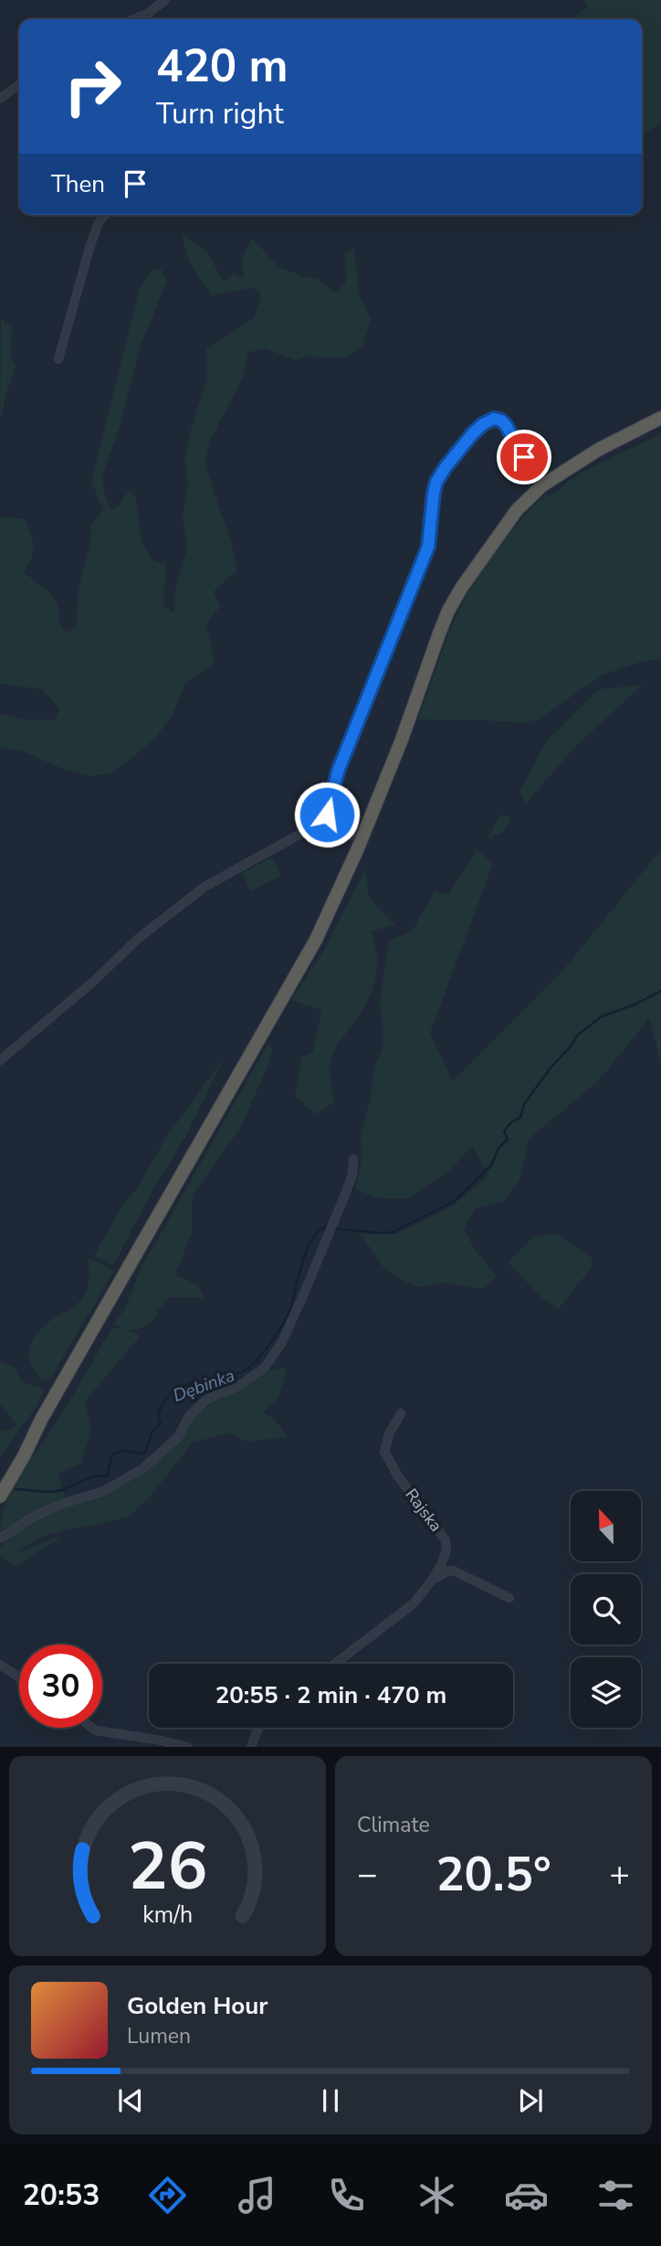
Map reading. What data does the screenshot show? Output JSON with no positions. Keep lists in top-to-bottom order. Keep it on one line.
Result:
{"streets":{"street":["Rajska"]},"water":["Dębinka"],"north":"top","page":{"turn":["420 m","Turn right"],"then":"Then","limit":"30","trip":"20:55 · 2 min · 470 m","tile":"Climate","heat":["−","20.5°","+"],"song":["Golden Hour","Lumen"],"tabs":"20:53","gauge":["26","km/h"]}}
